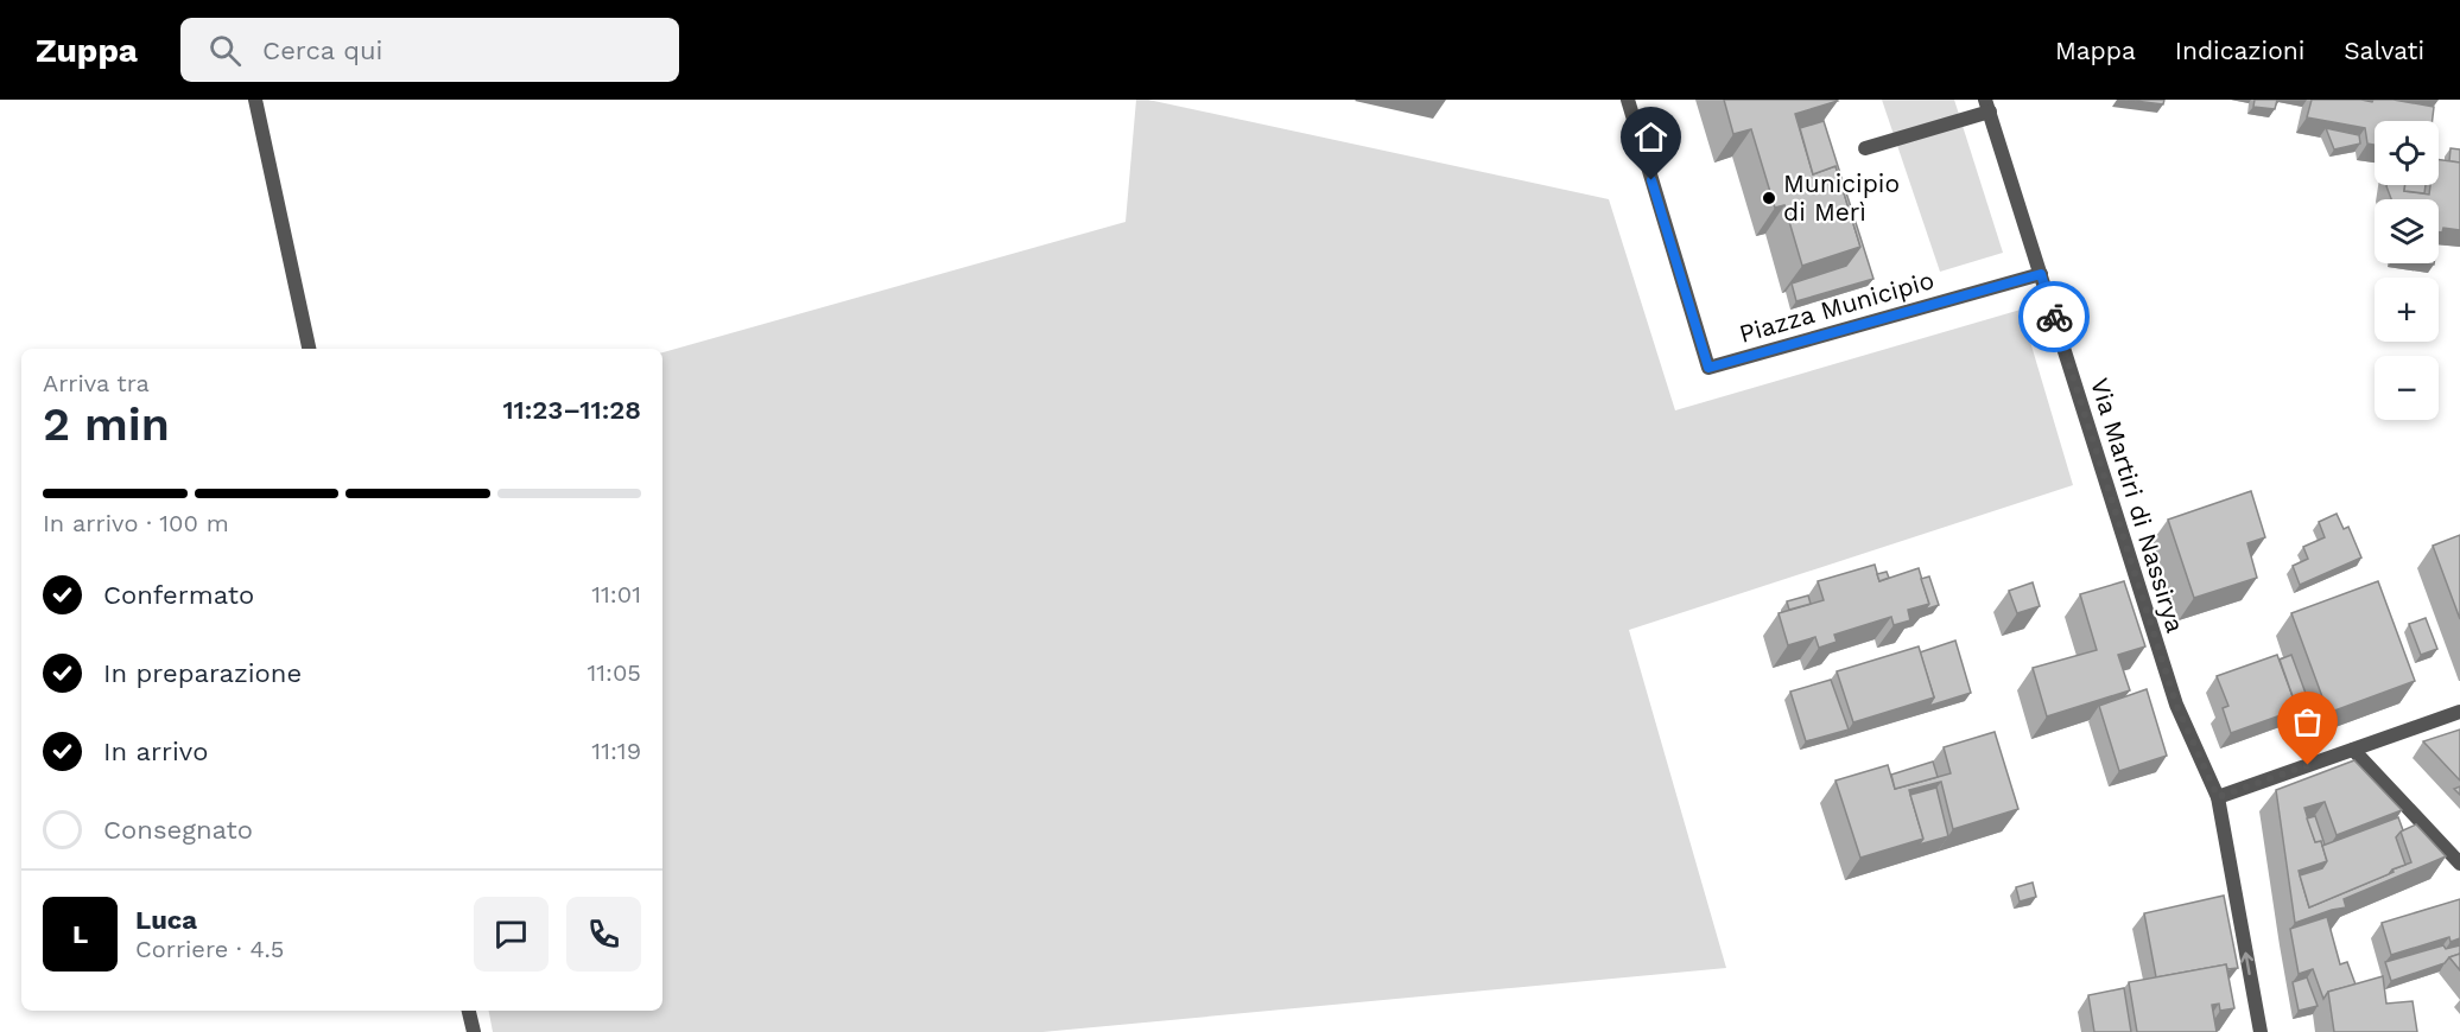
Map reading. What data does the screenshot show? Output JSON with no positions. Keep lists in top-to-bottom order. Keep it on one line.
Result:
{"streets":{"street":["Piazza Municipio","Via Martiri di Nassirya"]},"crossings":[["Piazza Municipio","Via Martiri di Nassirya"]],"places":["Municipio di Merì"],"page":{"header":"Zuppa","search":"Cerca qui","nav":["Mappa","Indicazioni","Salvati"],"map_buttons":["+","−"],"heading":["2 min","Arriva tra","11:23–11:28"],"panel":["Luca","Corriere · 4.5"],"bar":"In arrivo · 100 m","list":[["Confermato","11:01"],["In preparazione","11:05"],["In arrivo","11:19"],"Consegnato"],"round":"L"}}
